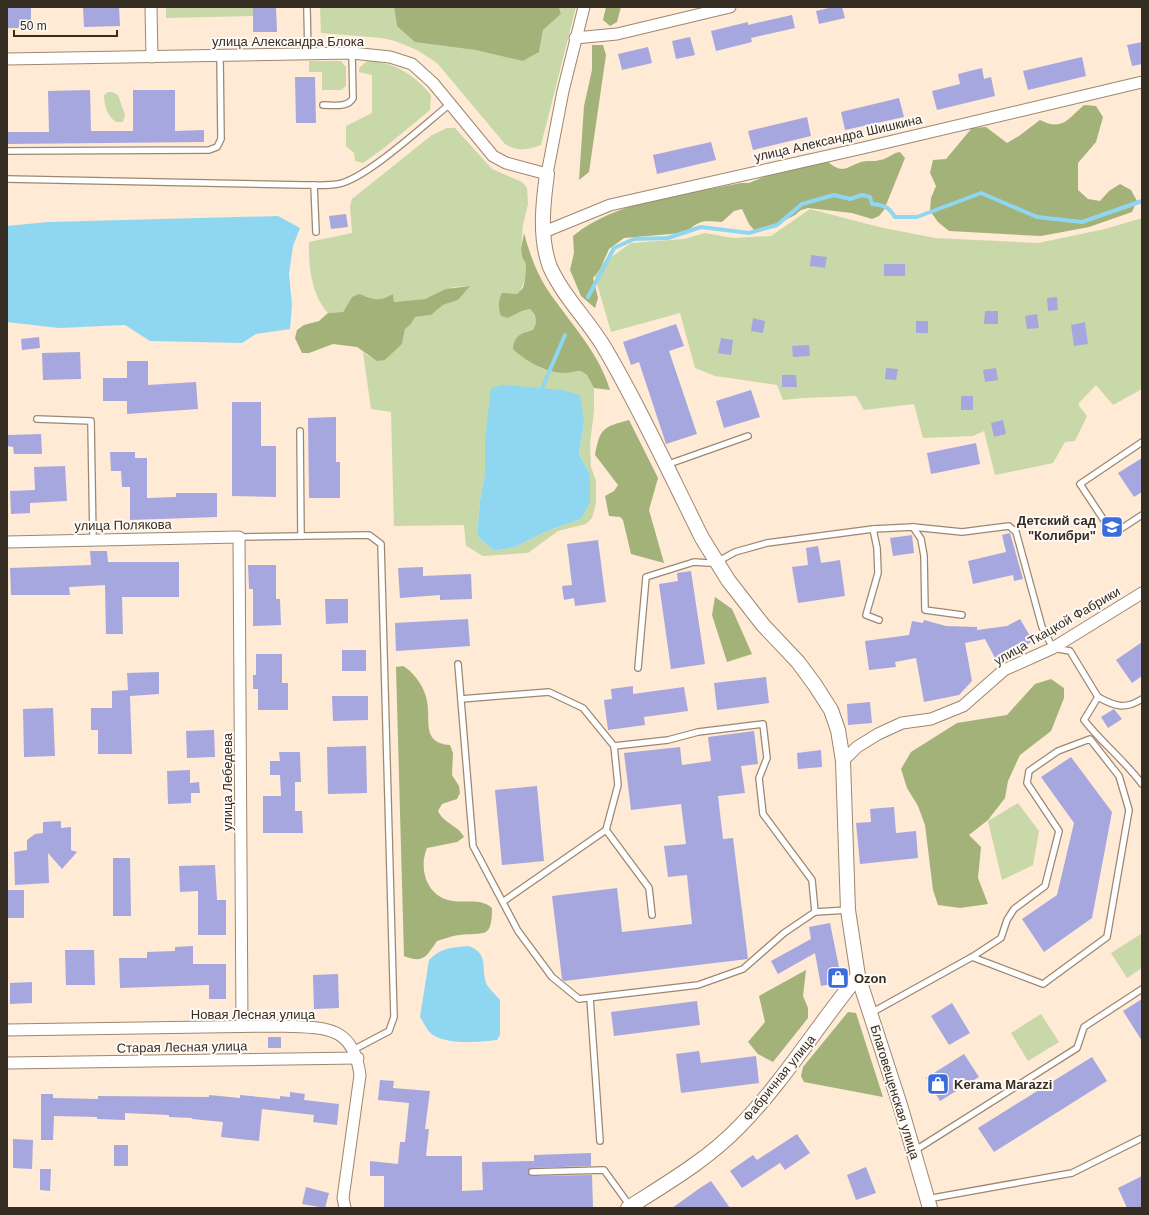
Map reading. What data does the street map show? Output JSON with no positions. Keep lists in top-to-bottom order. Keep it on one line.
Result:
{"streets":{"street":["улица Александра Блока","улица Александра Шишкина","улица Полякова","улица Ткацкой Фабрики","улица Лебедева","Новая Лесная улица","Старая Лесная улица","Фабричная улица","Благовещенская улица"]},"crossings":[["улица Александра Блока","Благовещенская улица"],["улица Александра Шишкина","Благовещенская улица"],["улица Полякова","улица Лебедева"],["улица Ткацкой Фабрики","Благовещенская улица"],["улица Лебедева","Новая Лесная улица"],["Новая Лесная улица","Старая Лесная улица"],["Фабричная улица","Благовещенская улица"]],"places":{"school or university":["Детский сад \"Колибри\""],"shop":["Ozon","Kerama Marazzi"]},"scale_bar":"50 m"}
